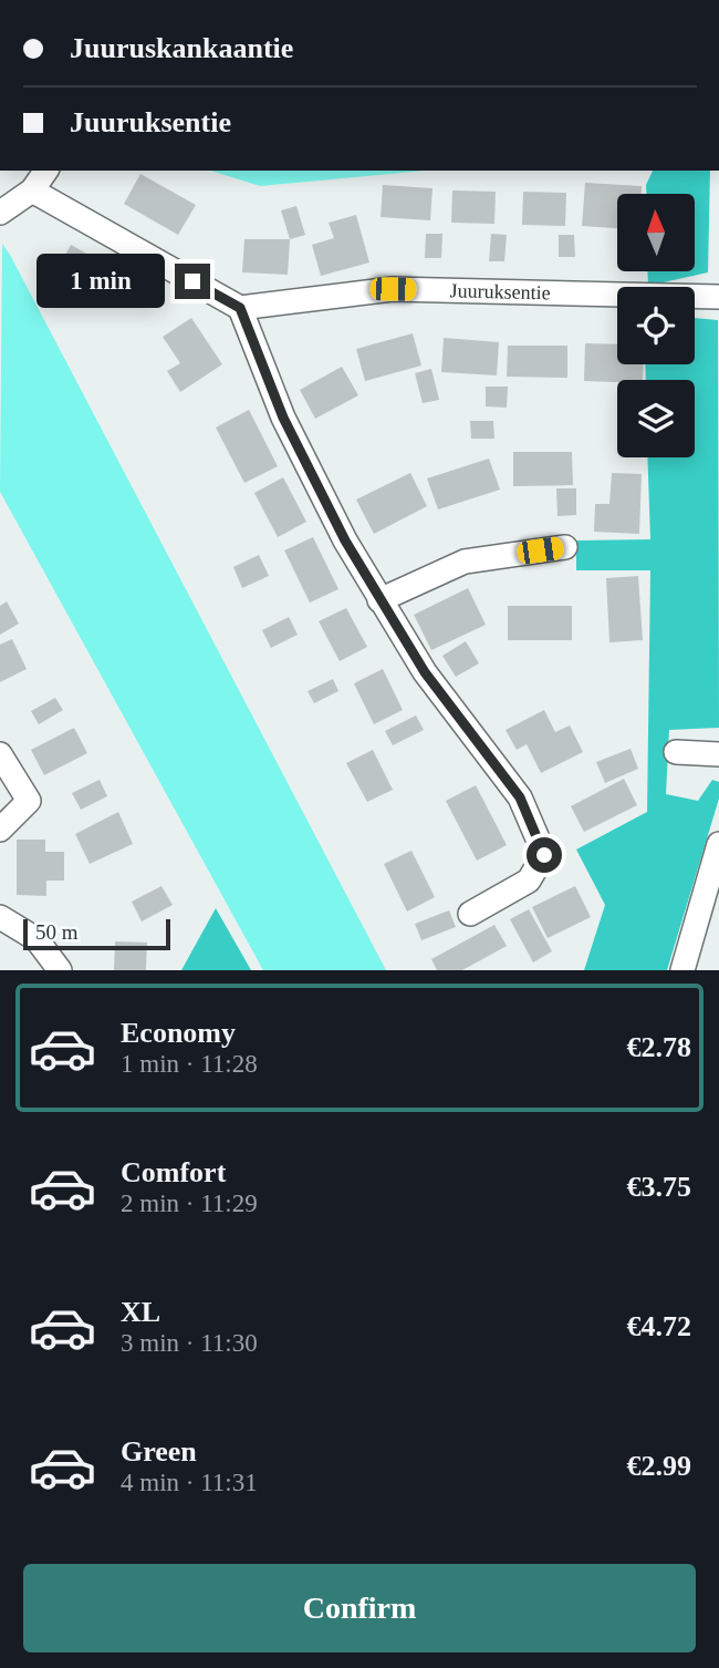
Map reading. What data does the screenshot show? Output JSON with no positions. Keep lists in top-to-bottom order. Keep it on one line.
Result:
{"streets":{"street":["Juuruksentie"]},"scale_bar":"50 m","north":"top","page":{"banner":["Juuruskankaantie","Juuruksentie"],"bubble":"1 min","scale":"50 m","list":[{"name":"Economy","note":"1 min · 11:28","value":"€2.78"},{"name":"Comfort","note":"2 min · 11:29","value":"€3.75"},{"name":"XL","note":"3 min · 11:30","value":"€4.72"},{"name":"Green","note":"4 min · 11:31","value":"€2.99"}],"buttons":"Confirm"}}
